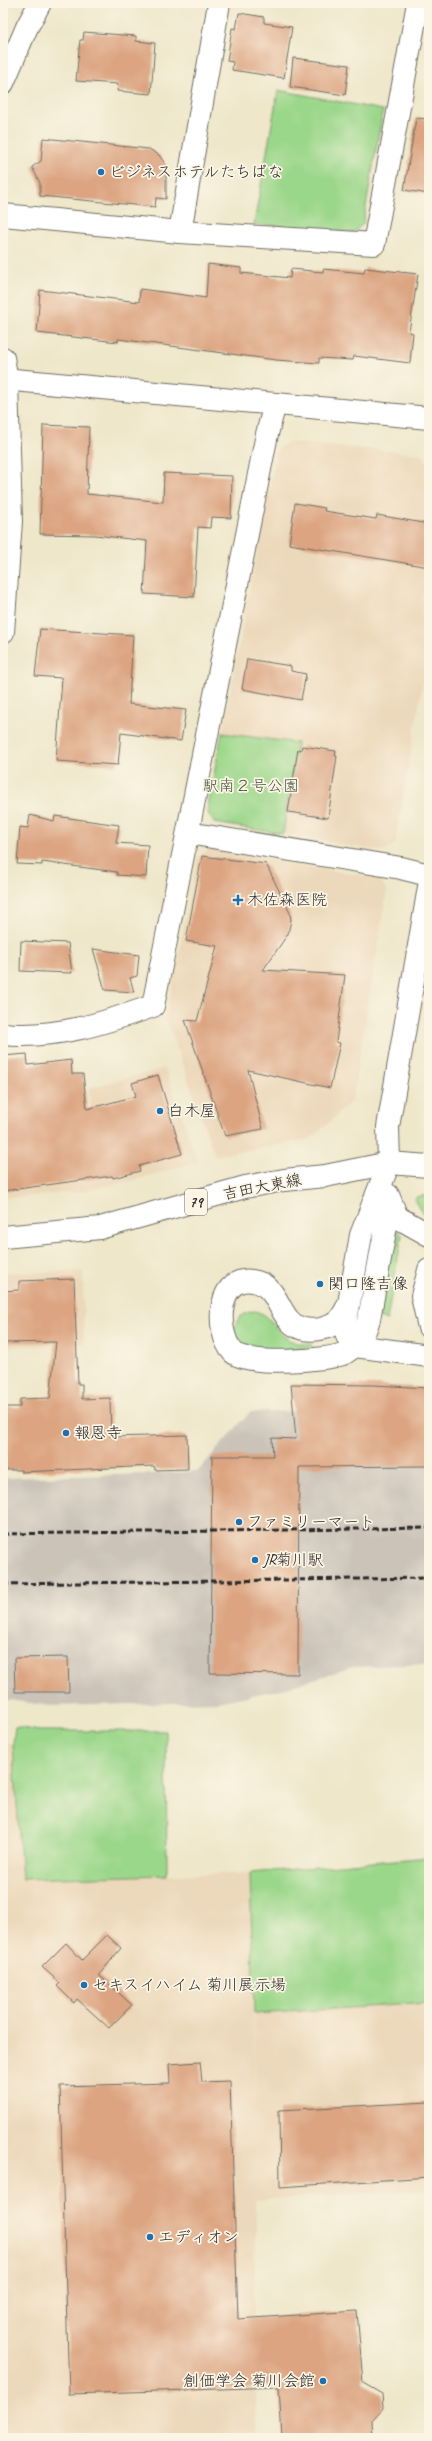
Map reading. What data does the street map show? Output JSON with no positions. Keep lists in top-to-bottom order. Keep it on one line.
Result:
{"streets":{"street":["吉田大東線","79"]},"parks":["駅南２号公園"],"places":{"other":["ビジネスホテルたちばな","白木屋","関口隆吉像","報恩寺","ファミリーマート","JR菊川駅","セキスイハイム 菊川展示場","エディオン","創価学会 菊川会館"],"health":["木佐森医院"]}}
